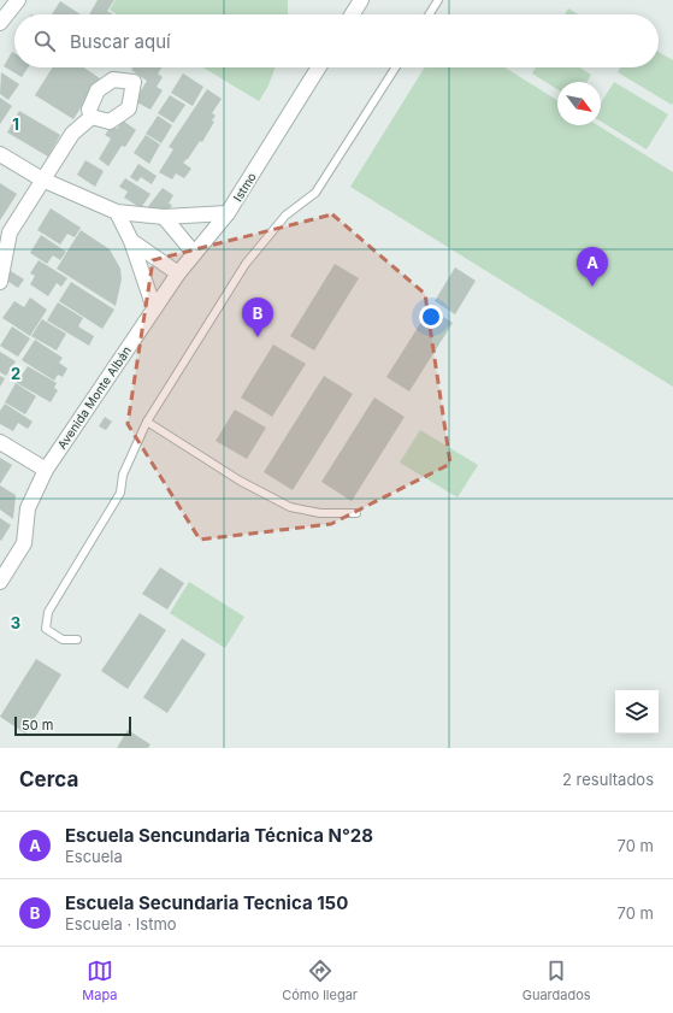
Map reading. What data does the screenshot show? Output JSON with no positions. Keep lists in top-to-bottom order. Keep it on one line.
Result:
{"streets":{"street":["Istmo","Avenida Monte Albán"]},"crossings":[["Istmo","Avenida Monte Albán"]],"scale_bar":"50 m","north":"bottom right","page":{"search":"Buscar aquí","pins":["A","B"],"scale":"50 m","heading":["Cerca","2 resultados"],"list":[{"mark":"A","name":"Escuela Sencundaria Técnica N°28","note":"Escuela","value":"70 m"},{"mark":"B","name":"Escuela Secundaria Tecnica 150","note":"Escuela · Istmo","value":"70 m"}],"nav":["Mapa","Cómo llegar","Guardados"]},"grid":{"rows":["1","2","3"]}}
